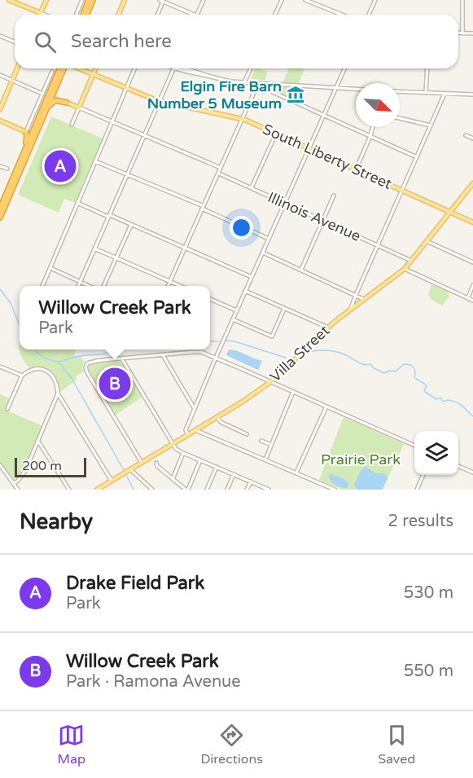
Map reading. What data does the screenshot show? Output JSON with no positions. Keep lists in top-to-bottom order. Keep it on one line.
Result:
{"streets":{"main road":["South Liberty Street","Villa Street"],"street":["Illinois Avenue"]},"crossings":[["South Liberty Street","Villa Street"],["Illinois Avenue","Villa Street"]],"parks":["Prairie Park"],"places":{"museum":["Elgin Fire Barn Number 5 Museum"]},"scale_bar":"200 m","north":"bottom right","page":{"search":"Search here","pins":["A","B"],"popup":["Willow Creek Park","Park"],"scale":"200 m","heading":["Nearby","2 results"],"list":[{"mark":"A","name":"Drake Field Park","note":"Park","value":"530 m"},{"mark":"B","name":"Willow Creek Park","note":"Park · Ramona Avenue","value":"550 m"}],"nav":["Map","Directions","Saved"]}}
